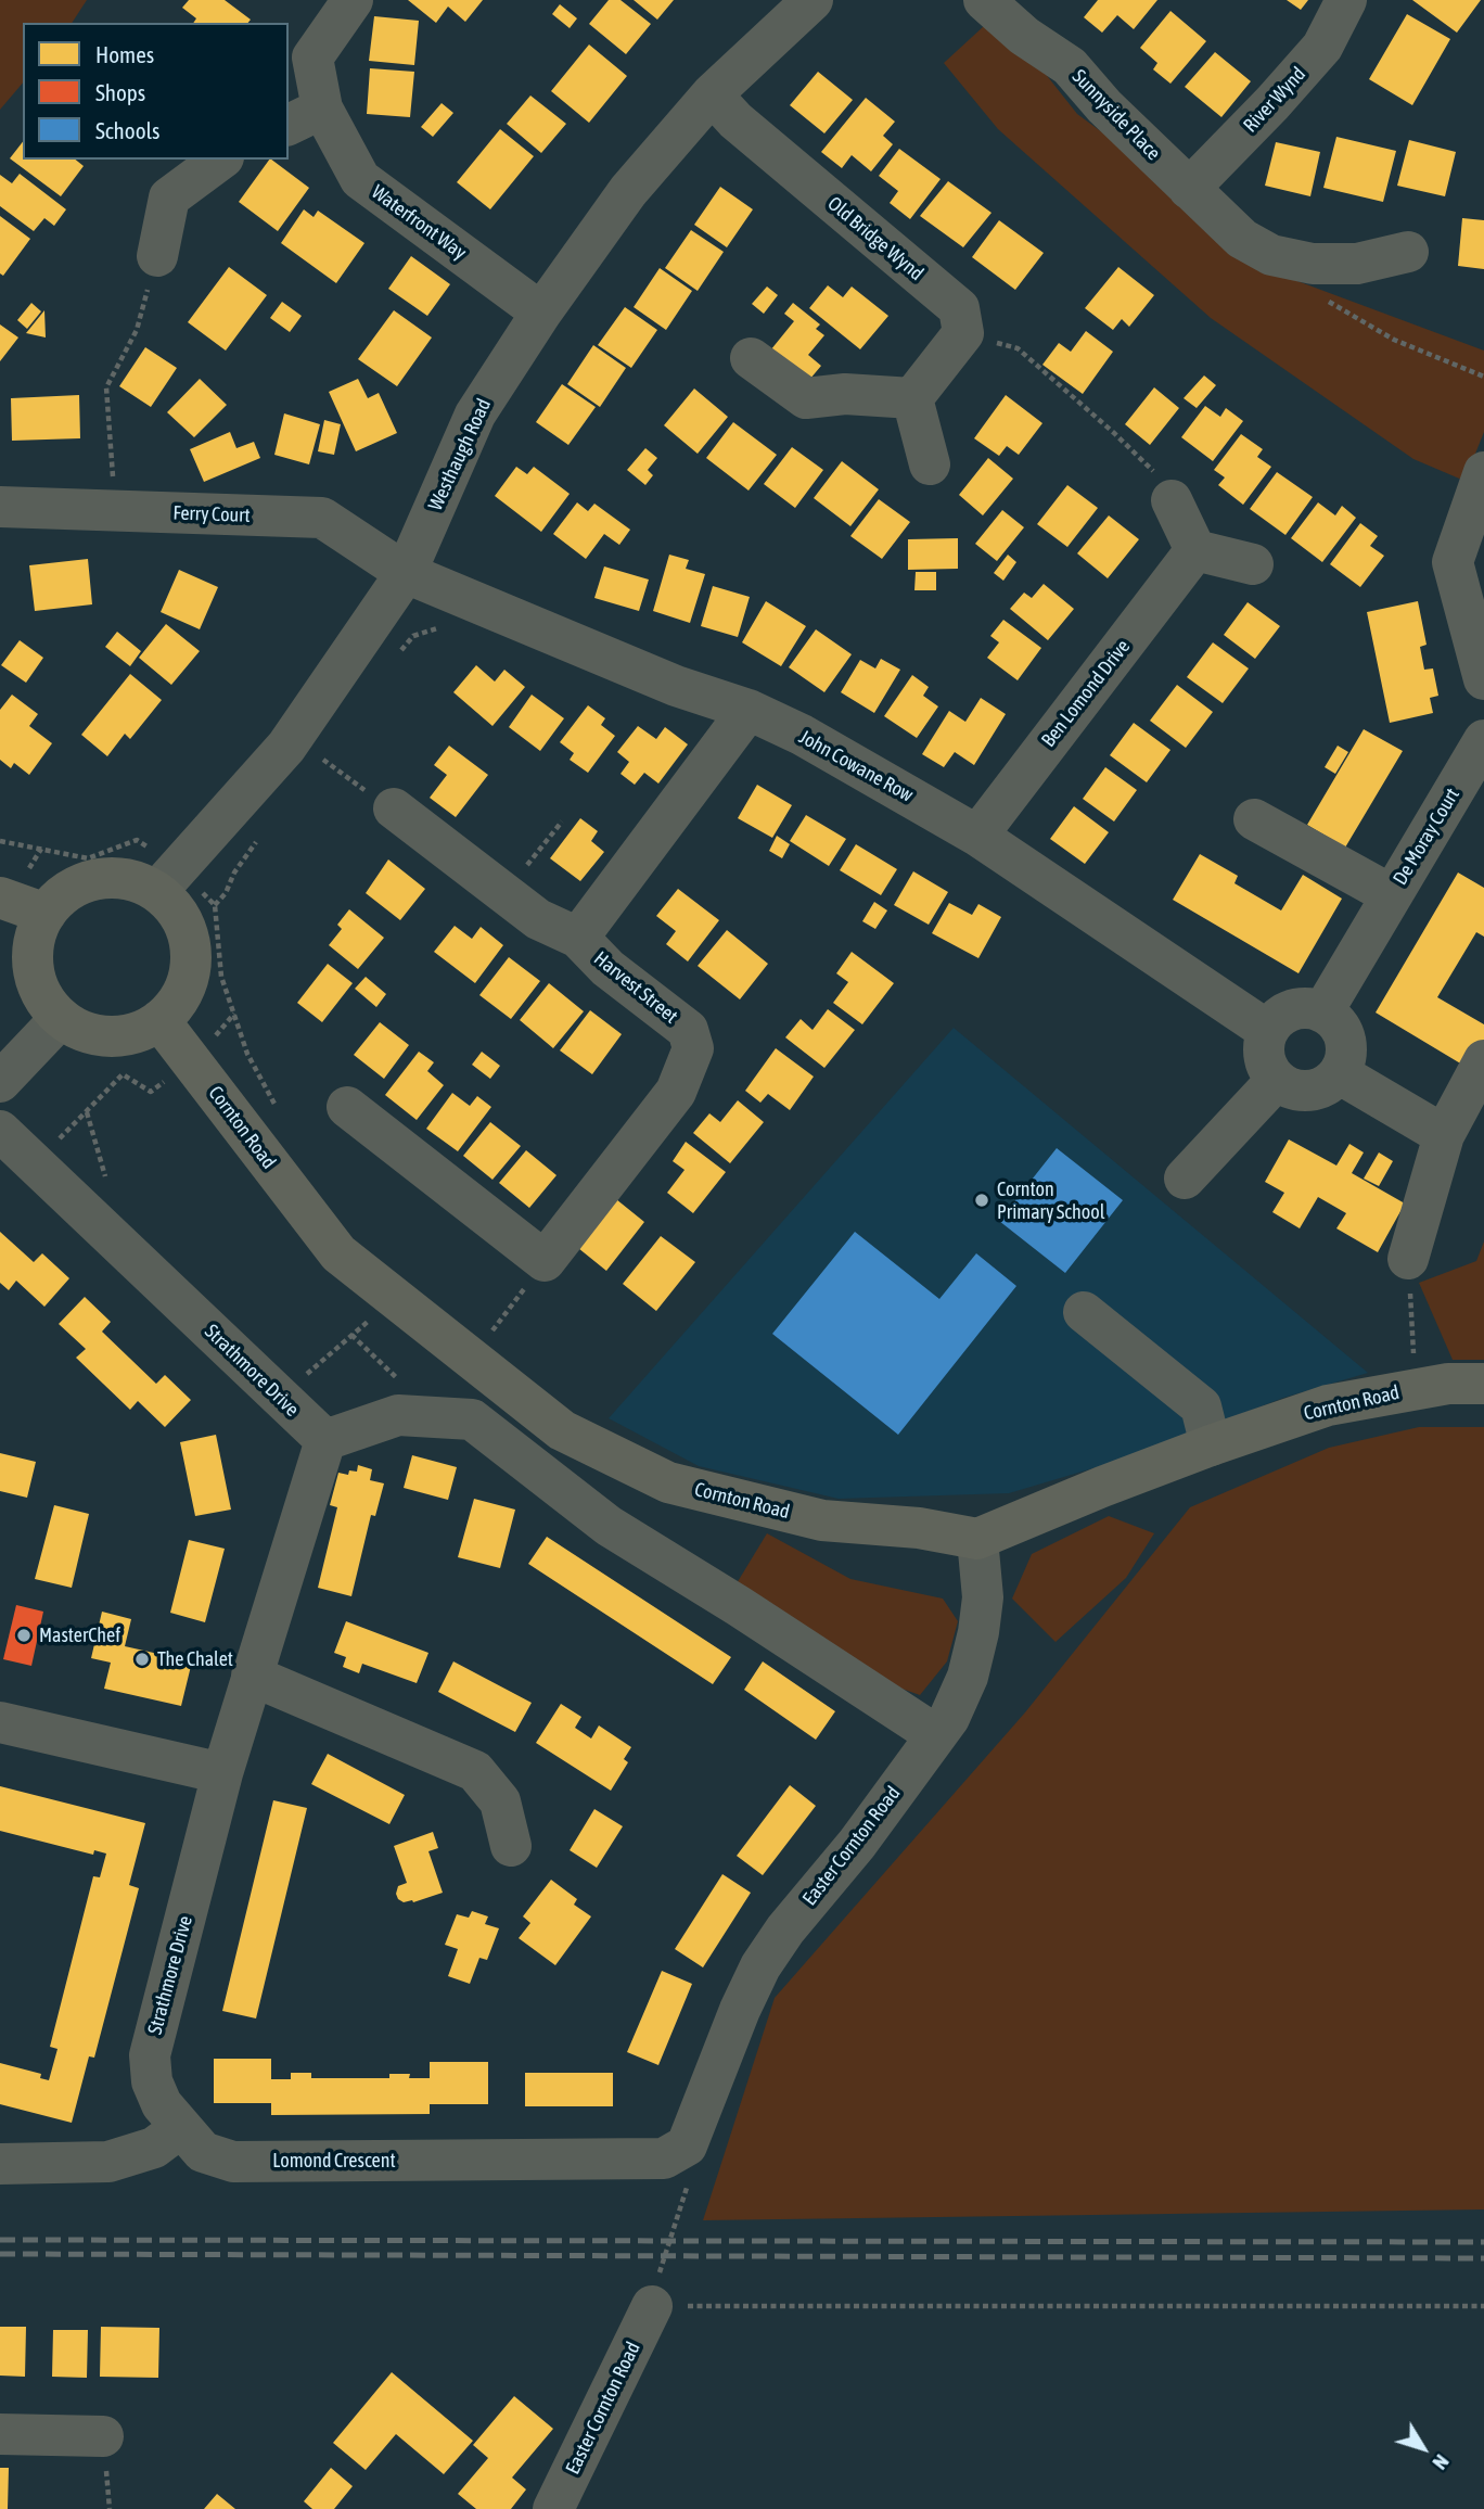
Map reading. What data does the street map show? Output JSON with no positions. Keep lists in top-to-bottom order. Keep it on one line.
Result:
{"streets":{"main road":["Cornton Road"],"street":["River Wynd","Sunnyside Place","Waterfront Way","Old Bridge Wynd","Westhaugh Road","Ferry Court","Ben Lomond Drive","John Cowane Row","De Moray Court","Harvest Street","Strathmore Drive","Easter Cornton Road","Lomond Crescent"]},"crossings":[["River Wynd","Sunnyside Place"],["Waterfront Way","Westhaugh Road"],["Old Bridge Wynd","Westhaugh Road"],["Westhaugh Road","Ferry Court"],["Westhaugh Road","John Cowane Row"],["Westhaugh Road","Cornton Road"],["Ferry Court","John Cowane Row"],["Ben Lomond Drive","John Cowane Row"],["John Cowane Row","De Moray Court"],["Cornton Road","Easter Cornton Road"],["Strathmore Drive","Lomond Crescent"],["Easter Cornton Road","Lomond Crescent"]],"places":["Cornton Primary School","MasterChef","The Chalet"],"legend":["Homes","Shops","Schools"],"north":"bottom right"}
